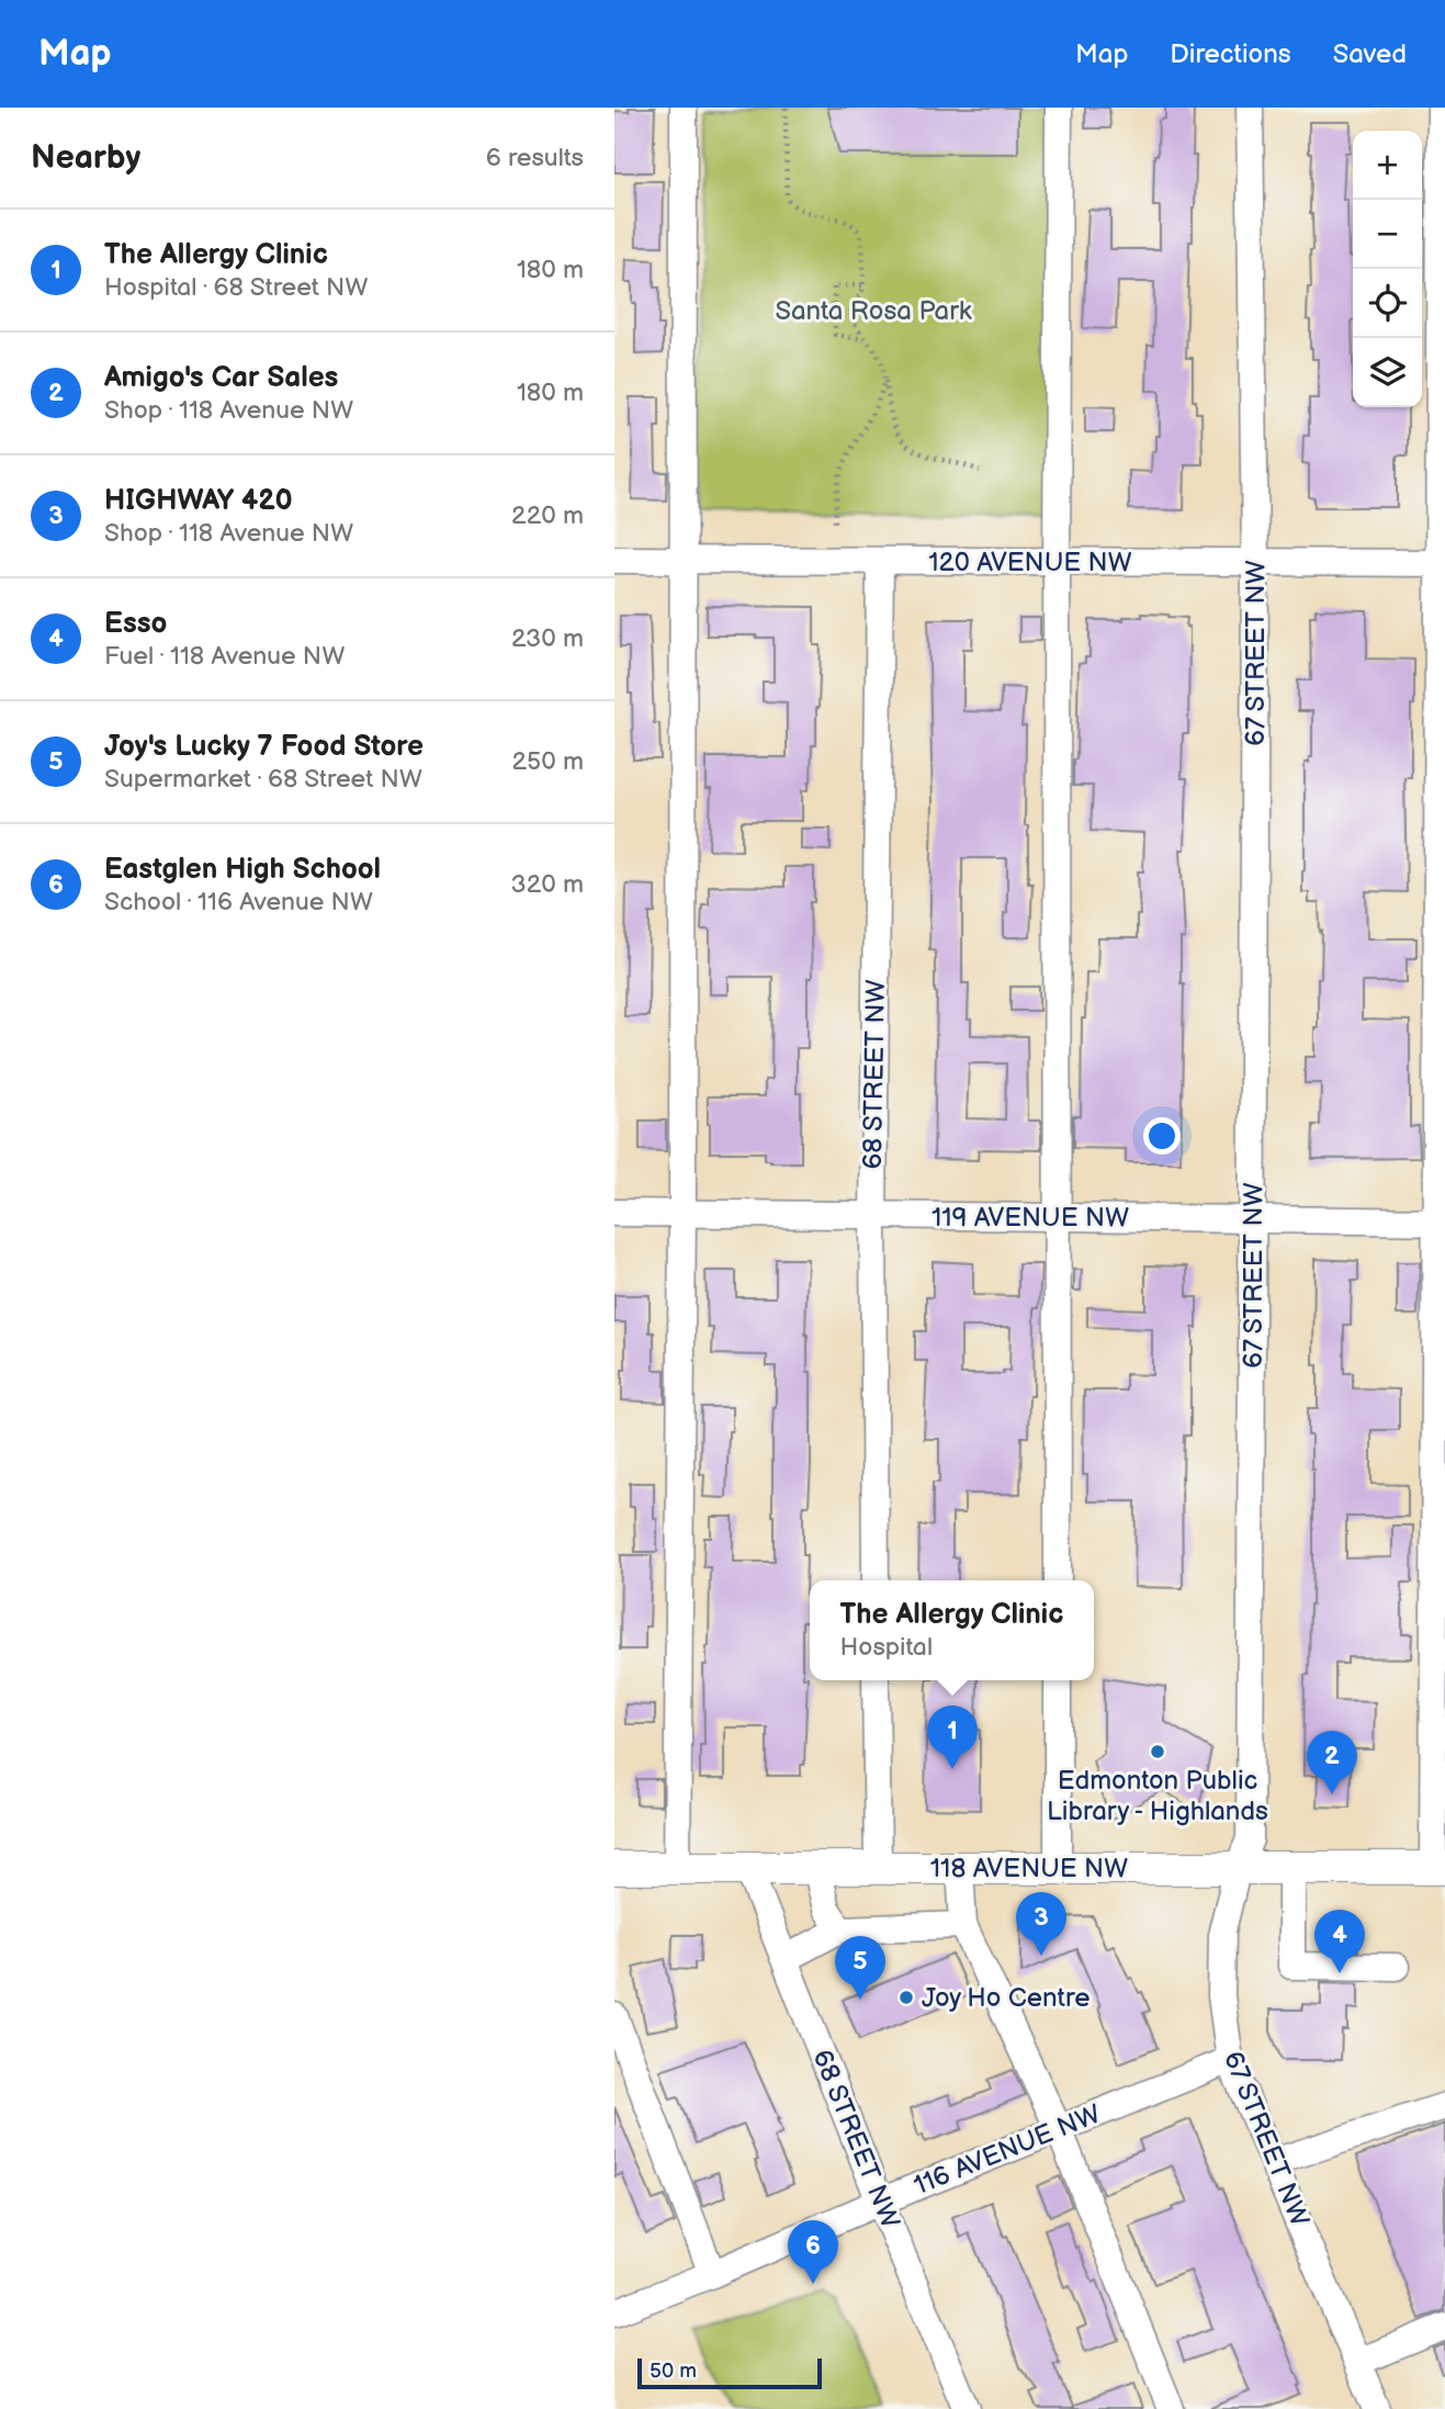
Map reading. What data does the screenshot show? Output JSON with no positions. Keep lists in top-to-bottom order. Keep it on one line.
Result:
{"streets":{"main road":["118 AVENUE NW"],"street":["120 AVENUE NW","67 STREET NW","68 STREET NW","119 AVENUE NW","116 AVENUE NW"]},"crossings":[["120 AVENUE NW","67 STREET NW"],["120 AVENUE NW","68 STREET NW"],["67 STREET NW","119 AVENUE NW"],["67 STREET NW","118 AVENUE NW"],["67 STREET NW","116 AVENUE NW"],["68 STREET NW","119 AVENUE NW"],["68 STREET NW","118 AVENUE NW"],["68 STREET NW","116 AVENUE NW"]],"parks":["Santa Rosa Park"],"places":["Edmonton Public Library - Highlands","Joy Ho Centre"],"scale_bar":"50 m","page":{"header":"Map","nav":["Map","Directions","Saved"],"heading":["Nearby","6 results"],"map_buttons":["+","−"],"list":[{"mark":"1","name":"The Allergy Clinic","note":"Hospital · 68 Street NW","value":"180 m"},{"mark":"2","name":"Amigo's Car Sales","note":"Shop · 118 Avenue NW","value":"180 m"},{"mark":"3","name":"HIGHWAY 420","note":"Shop · 118 Avenue NW","value":"220 m"},{"mark":"4","name":"Esso","note":"Fuel · 118 Avenue NW","value":"230 m"},{"mark":"5","name":"Joy's Lucky 7 Food Store","note":"Supermarket · 68 Street NW","value":"250 m"},{"mark":"6","name":"Eastglen High School","note":"School · 116 Avenue NW","value":"320 m"}],"popup":["The Allergy Clinic","Hospital"],"pins":["1","2","3","4","5","6"],"scale":"50 m"}}
